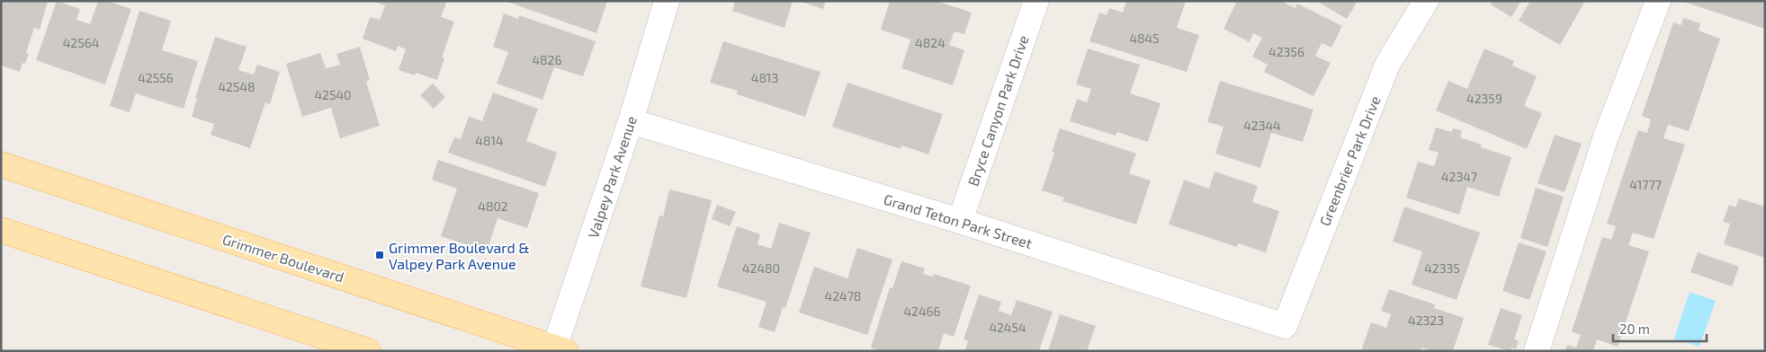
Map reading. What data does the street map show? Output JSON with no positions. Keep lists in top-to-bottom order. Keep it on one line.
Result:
{"streets":{"main road":["Grimmer Boulevard"],"street":["Bryce Canyon Park Drive","Greenbrier Park Drive","Valpey Park Avenue","Grand Teton Park Street"]},"crossings":[["Bryce Canyon Park Drive","Grand Teton Park Street"],["Greenbrier Park Drive","Grand Teton Park Street"],["Valpey Park Avenue","Grand Teton Park Street"],["Valpey Park Avenue","Grimmer Boulevard"]],"places":{"transit":["Grimmer Boulevard & Valpey Park Avenue"]},"house_numbers":["4845","42564","4824","42356","4826","42556","4813","42548","42540","42359","42344","4814","42347","41777","4802","42480","42335","42478","42466","42323","42454"],"scale_bar":"20 m"}
